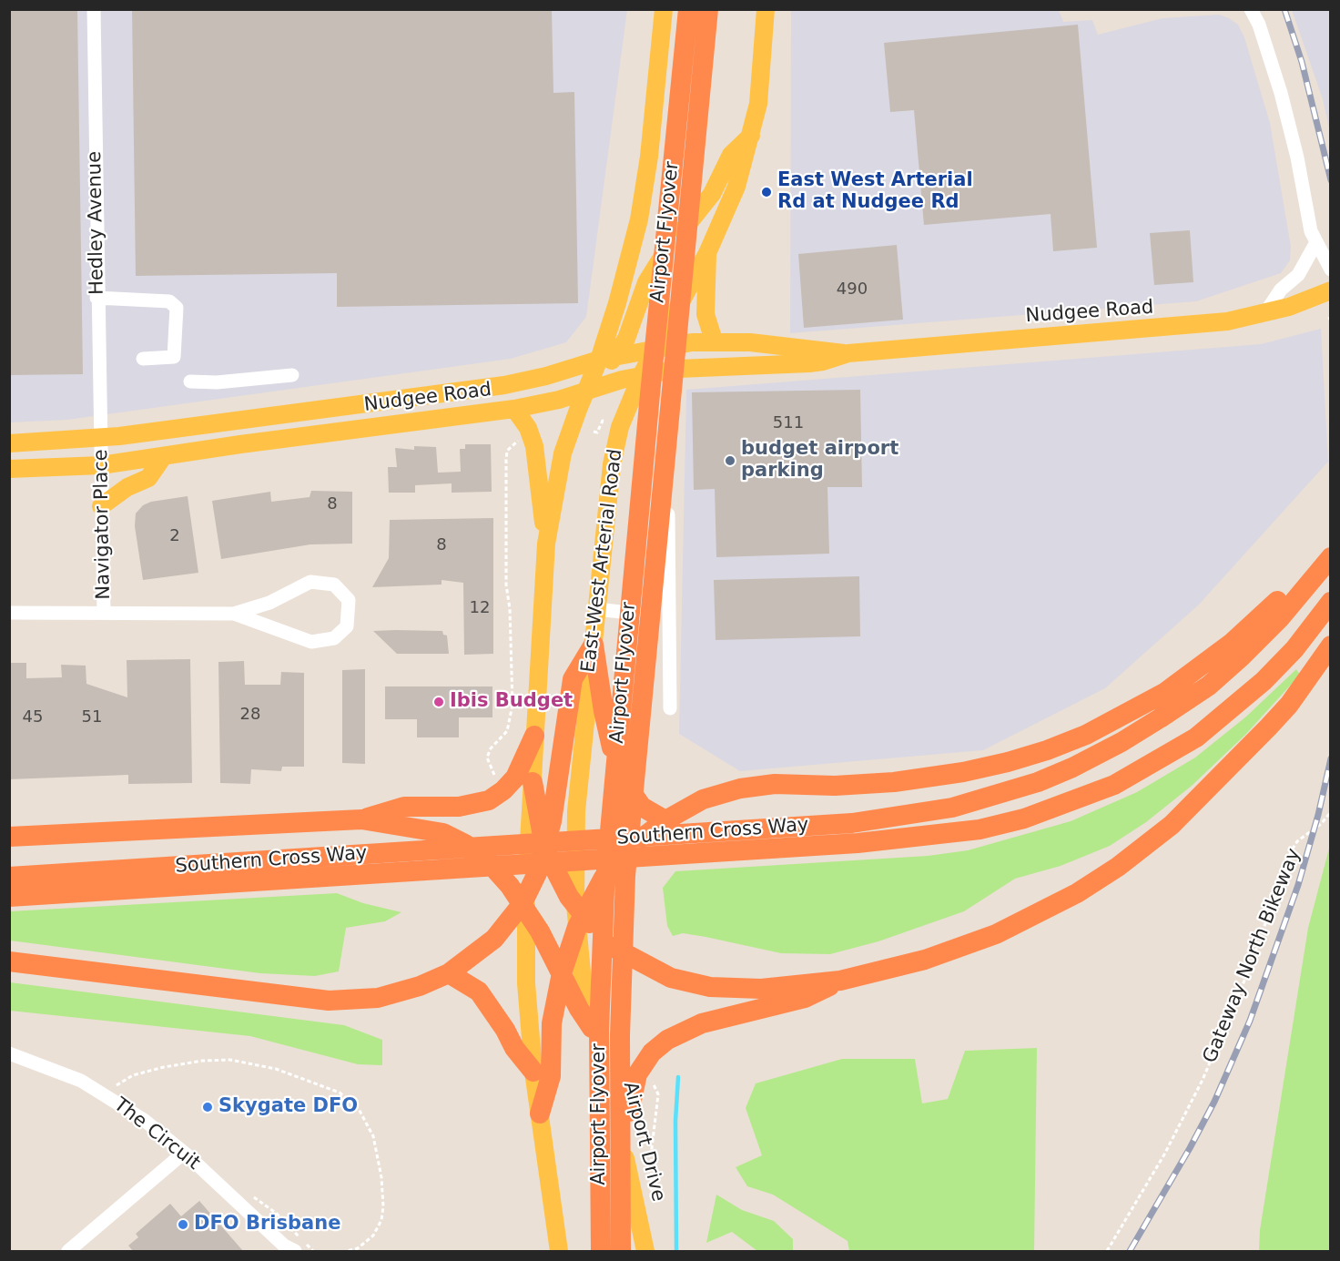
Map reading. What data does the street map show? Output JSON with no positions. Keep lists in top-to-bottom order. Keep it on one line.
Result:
{"streets":{"highway":["Airport Flyover","Southern Cross Way"],"main road":["Nudgee Road","East-West Arterial Road","Airport Drive"],"street":["Hedley Avenue","Navigator Place","The Circuit"],"path":["Gateway North Bikeway"]},"crossings":[["Hedley Avenue","Nudgee Road"],["Hedley Avenue","Navigator Place"],["Nudgee Road","Navigator Place"],["Nudgee Road","East-West Arterial Road"],["East-West Arterial Road","Airport Drive"]],"places":["East West Arterial Rd at Nudgee Rd","budget airport parking","Ibis Budget","Skygate DFO","DFO Brisbane"],"house_numbers":["490","511","8","2","8","12","28","45","51"]}
